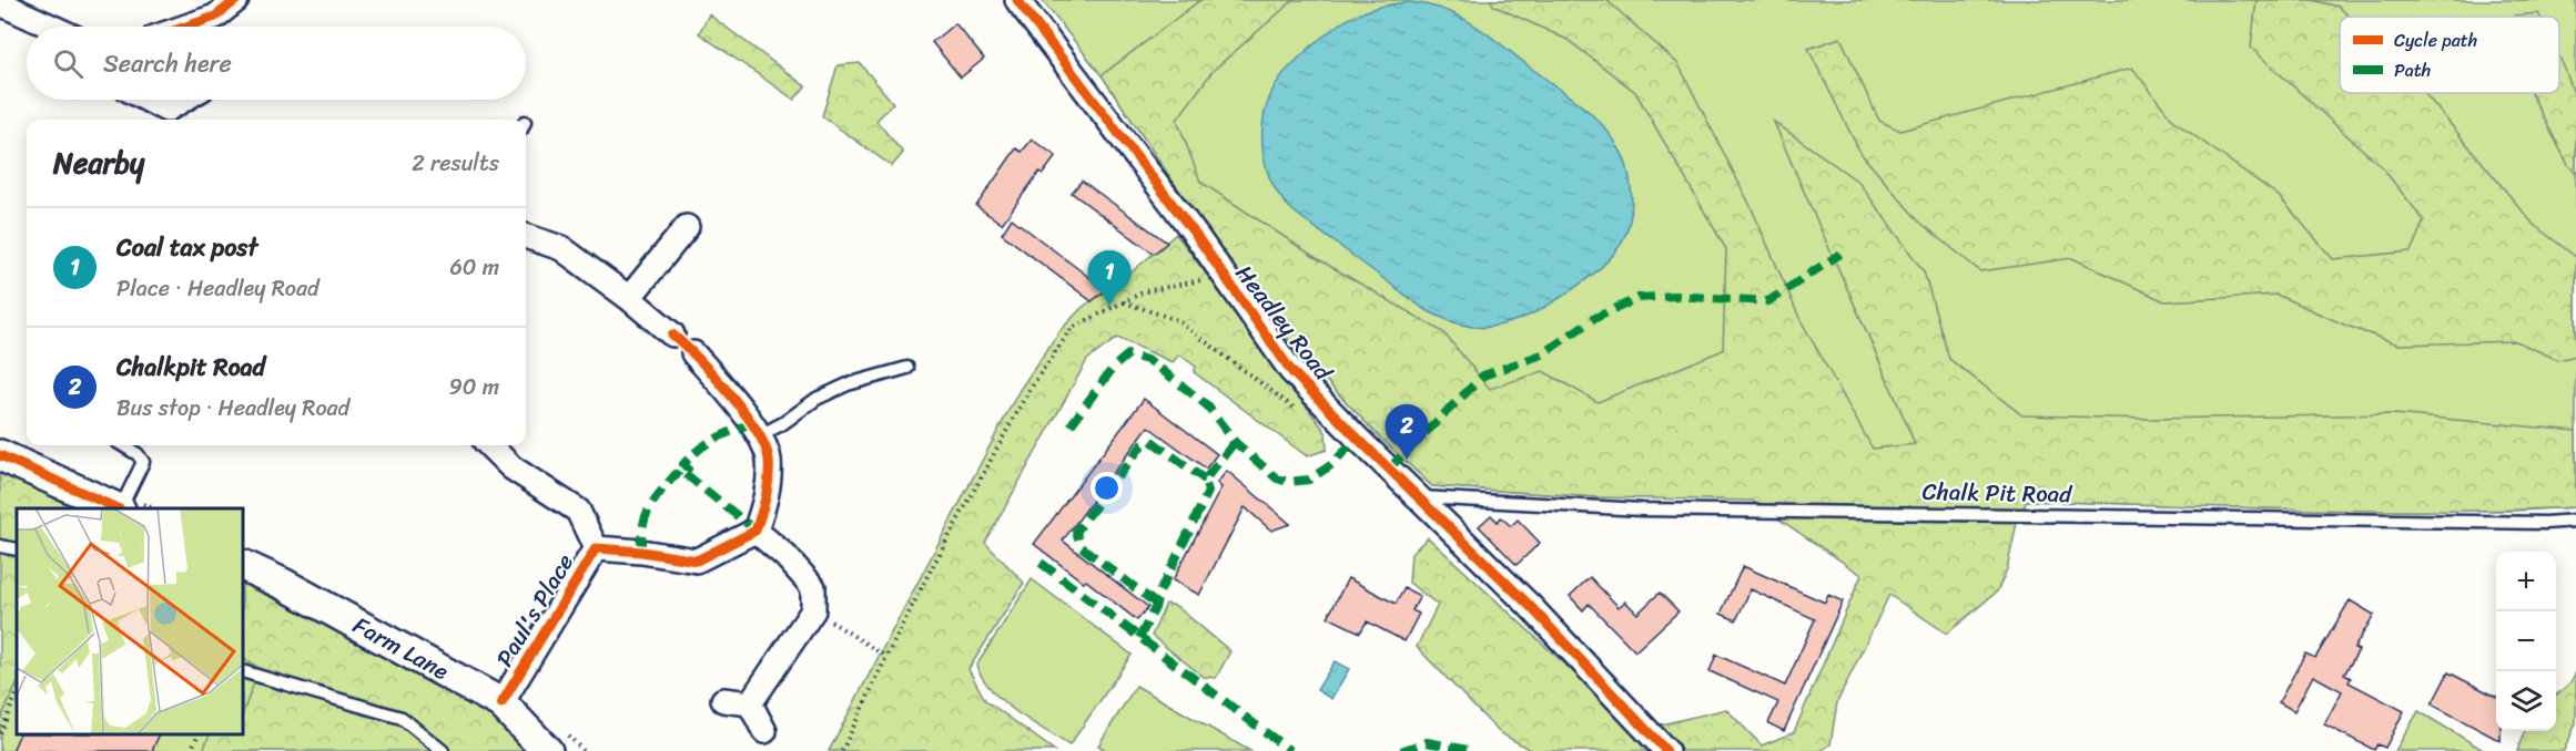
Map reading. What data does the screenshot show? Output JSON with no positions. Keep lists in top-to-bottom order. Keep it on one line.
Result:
{"streets":{"street":["Headley Road","Paul's Place","Farm Lane"],"lane":["Chalk Pit Road"]},"crossings":[["Headley Road","Chalk Pit Road"],["Paul's Place","Farm Lane"]],"legend":["Cycle path","Path"],"page":{"search":"Search here","heading":["Nearby","2 results"],"list":[{"mark":"1","name":"Coal tax post","note":"Place · Headley Road","value":"60 m"},{"mark":"2","name":"Chalkpit Road","note":"Bus stop · Headley Road","value":"90 m"}],"pins":["1","2"],"map_buttons":["+","−"]}}
